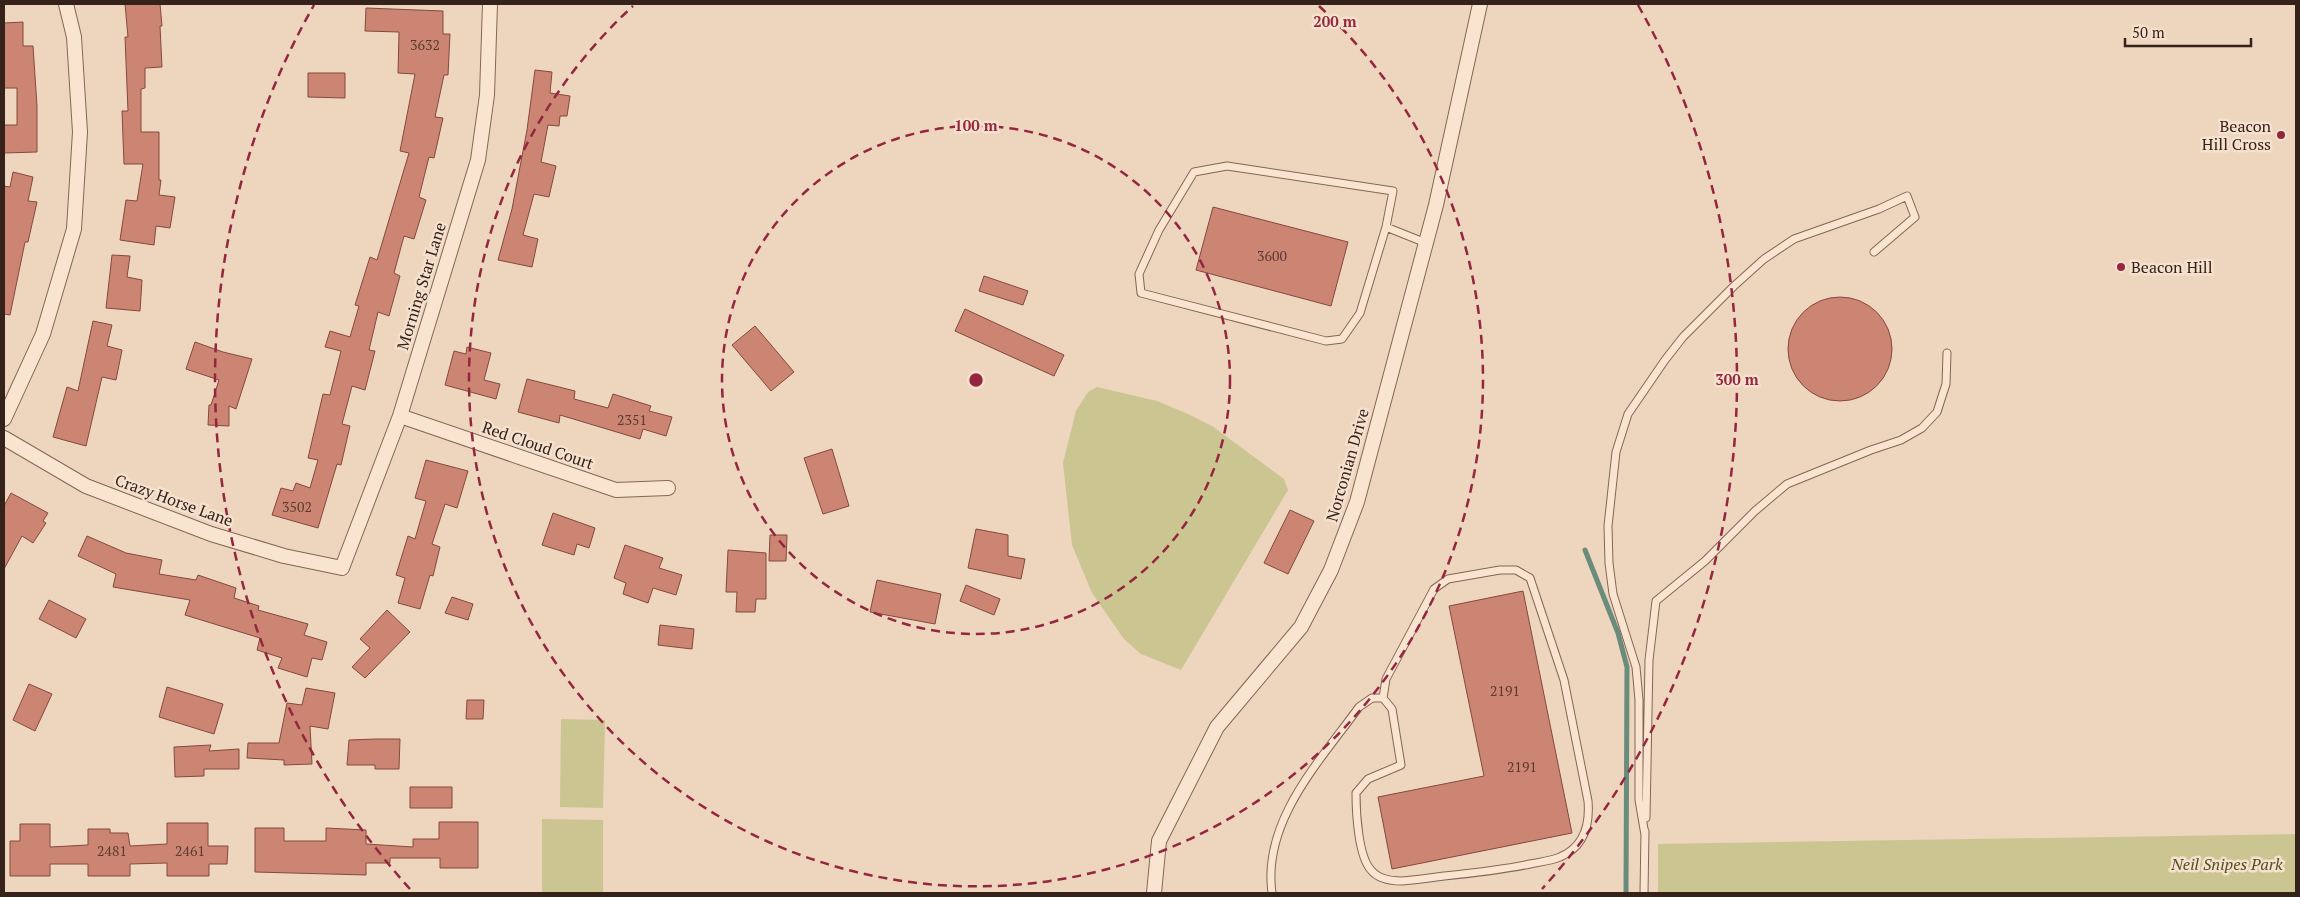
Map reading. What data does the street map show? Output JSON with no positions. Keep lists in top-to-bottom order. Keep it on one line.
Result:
{"streets":{"street":["Morning Star Lane","Red Cloud Court","Norconian Drive","Crazy Horse Lane"]},"crossings":[["Morning Star Lane","Red Cloud Court"],["Morning Star Lane","Crazy Horse Lane"]],"parks":["Neil Snipes Park"],"places":["Beacon Hill Cross","Beacon Hill"],"house_numbers":["3632","3600","2351","3502","2191","2191","2481","2461"],"scale_bar":"50 m","rings":["200 m","100 m","300 m"]}
